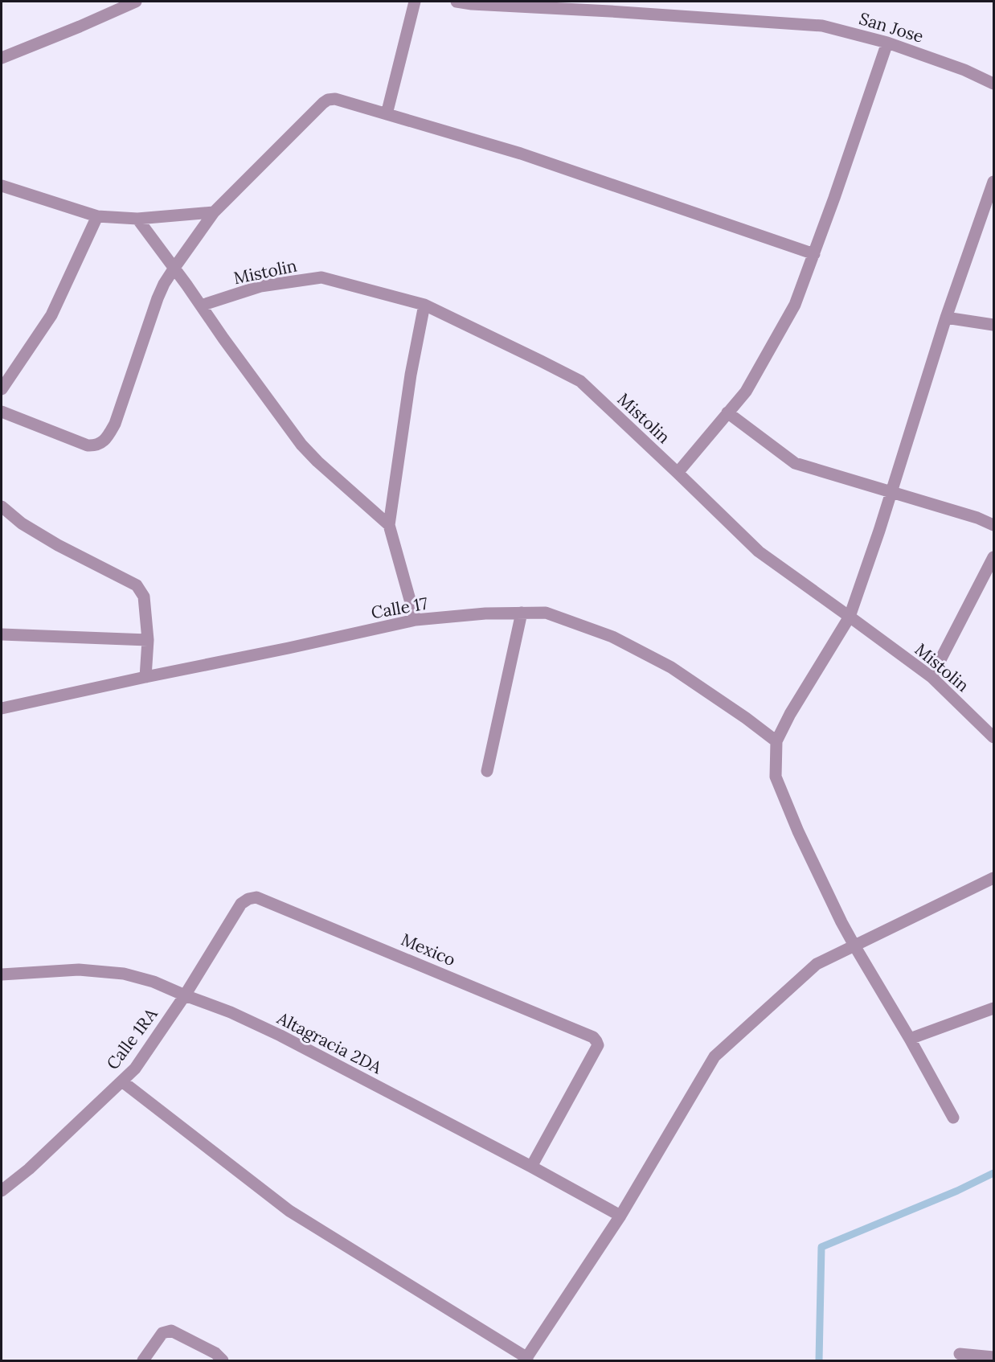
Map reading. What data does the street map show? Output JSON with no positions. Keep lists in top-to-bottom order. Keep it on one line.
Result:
{"streets":{"street":["San Jose","Mistolin","Calle 17","Mexico","Calle 1RA","Altagracia 2DA"]},"crossings":[["Mexico","Calle 1RA"],["Mexico","Altagracia 2DA"],["Calle 1RA","Altagracia 2DA"]]}
